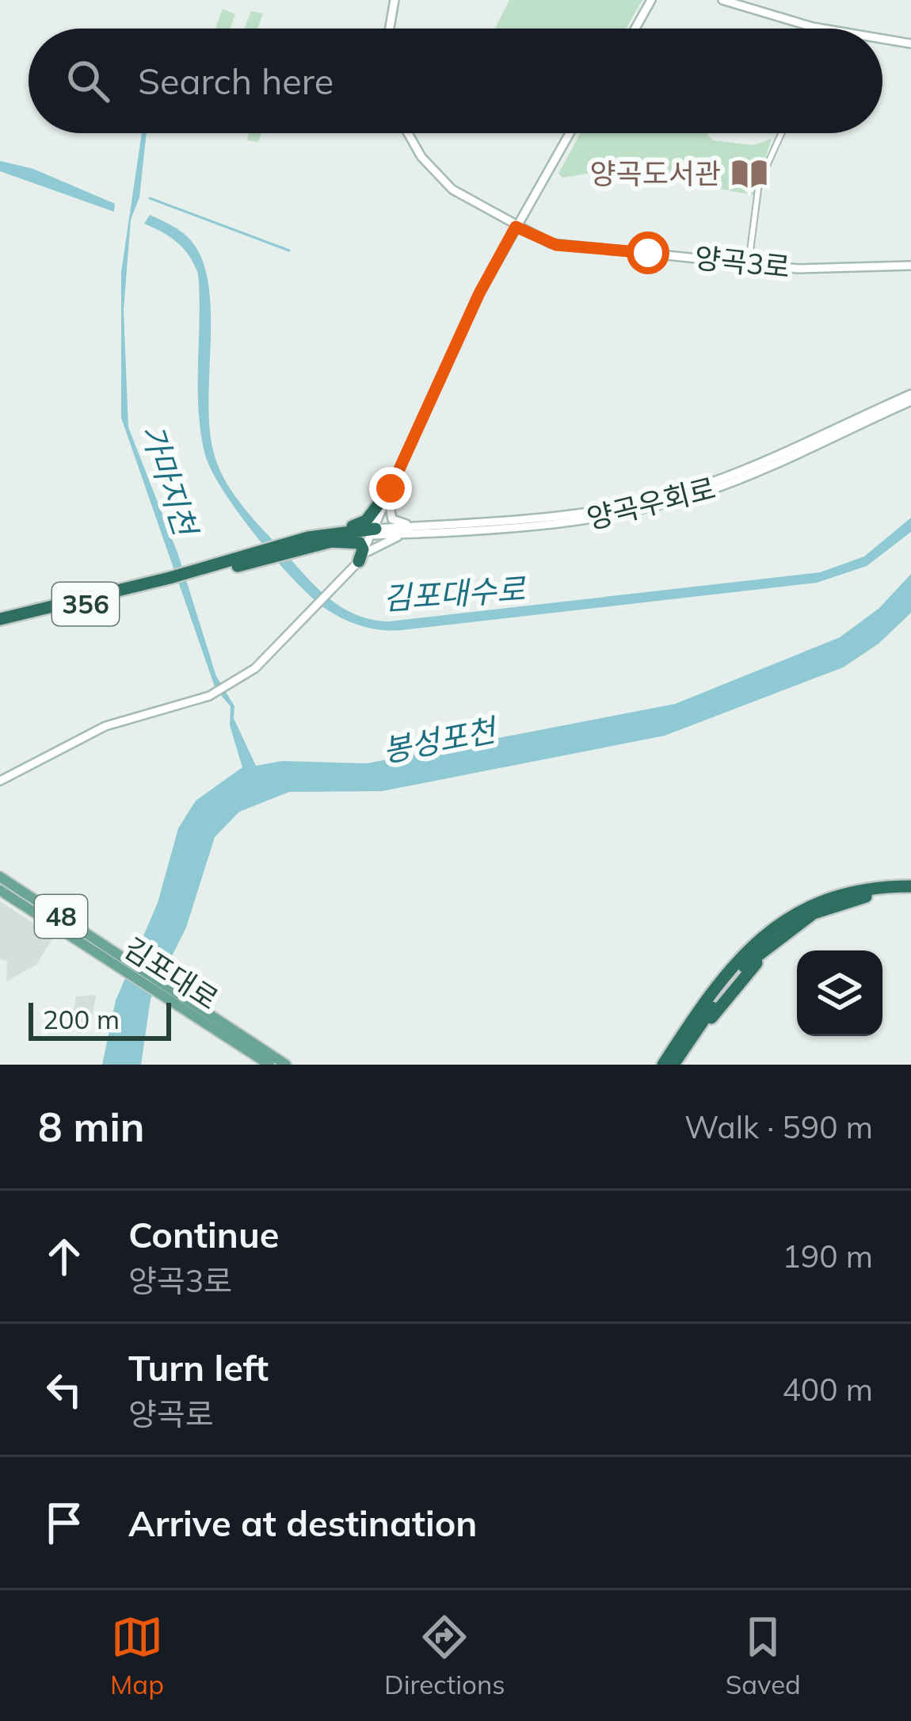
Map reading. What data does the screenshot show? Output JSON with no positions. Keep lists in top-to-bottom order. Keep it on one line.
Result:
{"streets":{"highway":["356"],"main road":["48","김포대로"],"street":["양곡3로","양곡우회로"]},"crossings":[["양곡우회로","356"]],"water":["가마지천","김포대수로","봉성포천"],"places":{"library":["양곡도서관"]},"scale_bar":"200 m","page":{"search":"Search here","scale":"200 m","heading":["8 min","Walk · 590 m"],"list":[["Continue","양곡3로","190 m"],["Turn left","양곡로","400 m"],"Arrive at destination"],"nav":["Map","Directions","Saved"]}}
